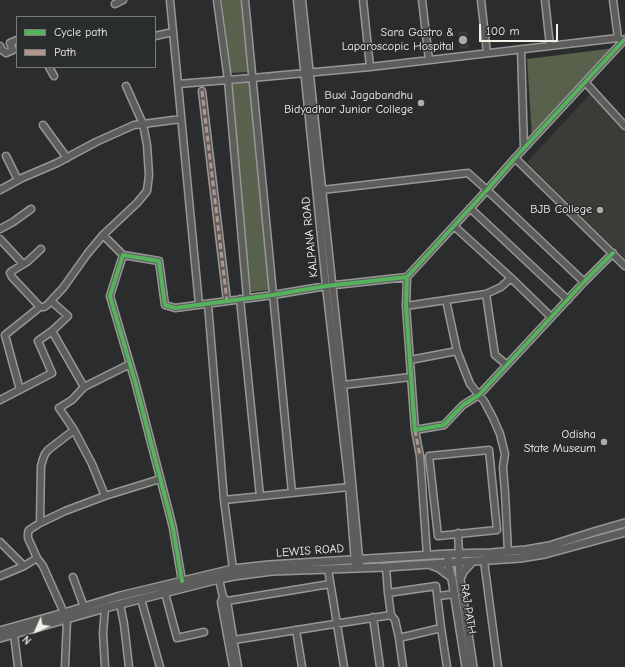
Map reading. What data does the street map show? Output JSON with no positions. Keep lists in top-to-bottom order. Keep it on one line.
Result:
{"streets":{"main road":["LEWIS ROAD","RAJ PATH"],"street":["KALPANA ROAD"]},"crossings":[["KALPANA ROAD","LEWIS ROAD"],["LEWIS ROAD","RAJ PATH"]],"places":["Sara Gastro & Laparoscopic Hospital","Buxi Jagabandhu Bidyadhar Junior College","BJB College","Odisha State Museum"],"legend":["Cycle path","Path"],"scale_bar":"100 m","north":"bottom left"}
